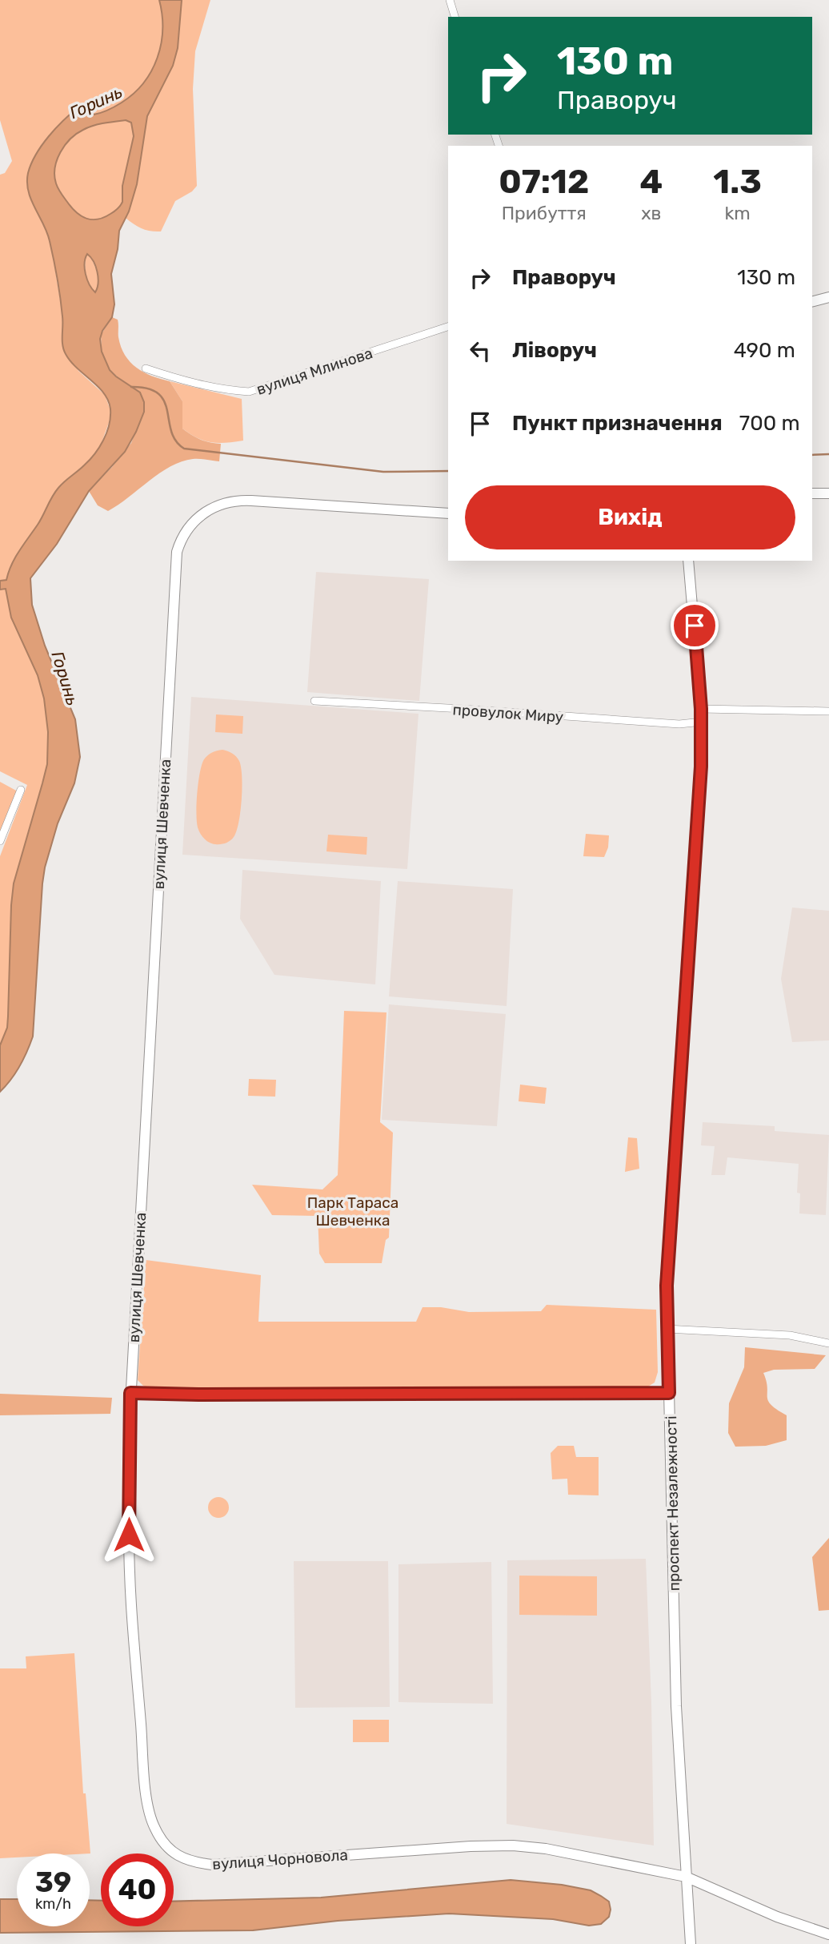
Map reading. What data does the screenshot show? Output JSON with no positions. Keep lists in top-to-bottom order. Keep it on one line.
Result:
{"streets":{"street":["вулиця Млинова","провулок Миру","вулиця Шевченка","проспект Незалежності","вулиця Чорновола"]},"crossings":[["провулок Миру","проспект Незалежності"],["вулиця Шевченка","вулиця Чорновола"],["проспект Незалежності","вулиця Чорновола"]],"water":["Горинь"],"parks":["Парк Тараса Шевченка"],"page":{"turn":["130 m","Праворуч"],"eta":["07:12","Прибуття","4","хв","1.3","km"],"list":[{"name":"Праворуч","value":"130 m"},{"name":"Ліворуч","value":"490 m"},{"name":"Пункт призначення","value":"700 m"}],"buttons":"Вихід","speed":"39 km/h","limit":"40"}}
